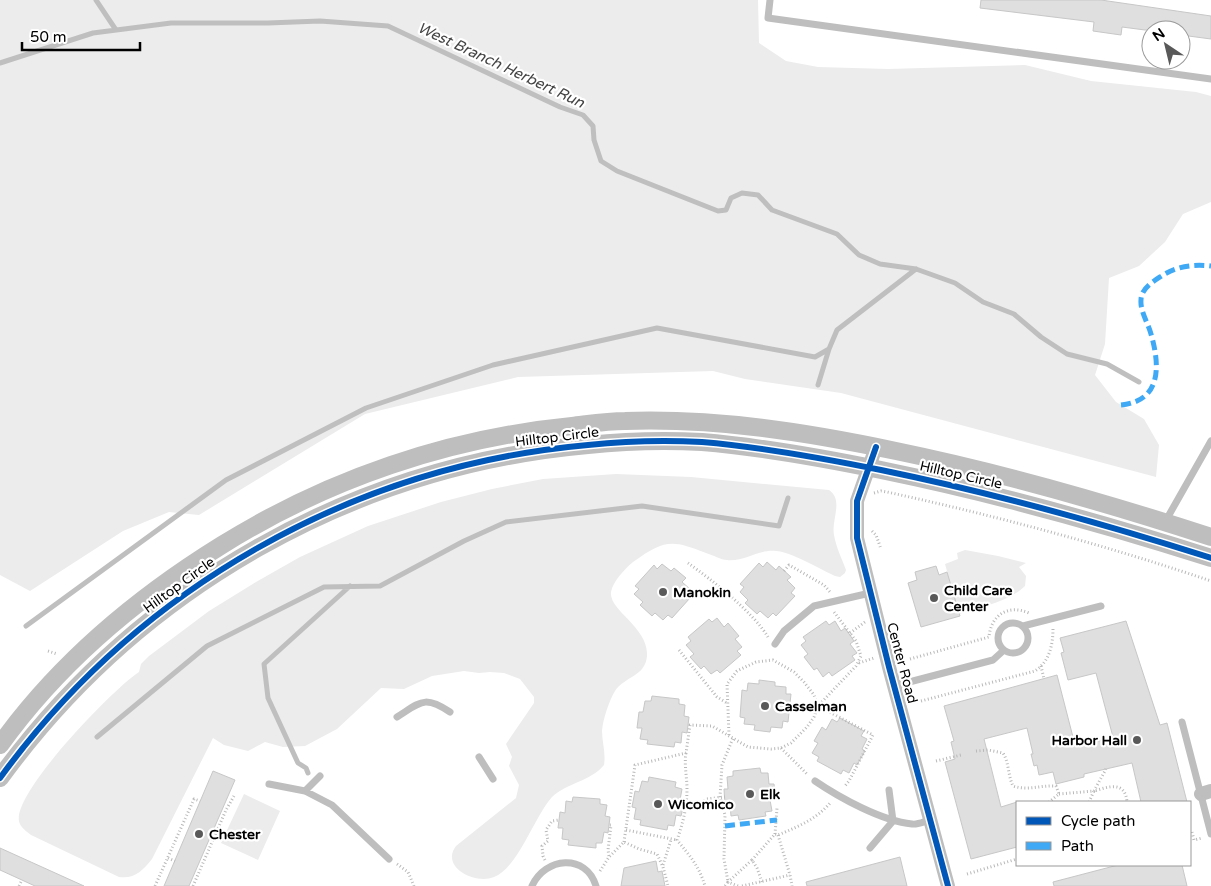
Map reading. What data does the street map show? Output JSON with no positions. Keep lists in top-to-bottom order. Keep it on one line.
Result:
{"streets":{"street":["Hilltop Circle","Center Road"]},"crossings":[["Hilltop Circle","Center Road"]],"water":["West Branch Herbert Run"],"places":["Manokin","Child Care Center","Casselman","Harbor Hall","Elk","Wicomico","Chester"],"legend":["Cycle path","Path"],"scale_bar":"50 m","north":"top left"}
